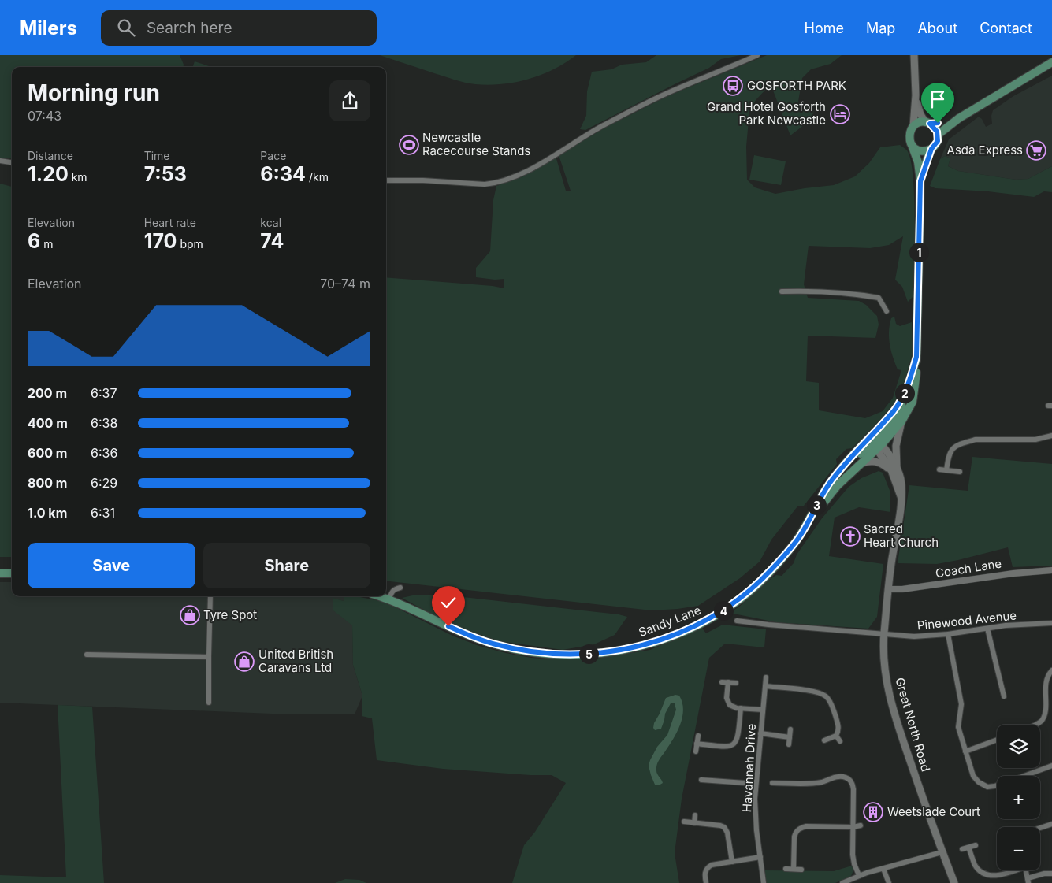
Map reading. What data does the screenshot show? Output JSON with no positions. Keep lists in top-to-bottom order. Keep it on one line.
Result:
{"streets":{"main road":["Sandy Lane","Great North Road"],"street":["Coach Lane","Pinewood Avenue","Havannah Drive"]},"crossings":[["Coach Lane","Great North Road"],["Pinewood Avenue","Great North Road"],["Sandy Lane","Great North Road"]],"places":{"bus stop":["GOSFORTH PARK"],"hotel":["Grand Hotel Gosforth Park Newcastle"],"sports":["Newcastle Racecourse Stands"],"supermarket":["Asda Express"],"church":["Sacred Heart Church"],"shop":["Tyre Spot","United British Caravans Ltd"],"building":["Weetslade Court"]},"page":{"header":"Milers","search":"Search here","nav":["Home","Map","About","Contact"],"heading":["Morning run","07:43"],"stats":[["Distance","1.20 km"],["Time","7:53"],["Pace","6:34 /km"],["Elevation","6 m"],["Heart rate","170 bpm"],["kcal","74"]],"pins":["1","2","3","4","5"],"chart":["Elevation","70–74 m"],"list":[{"name":"200 m","note":"6:37"},{"name":"400 m","note":"6:38"},{"name":"600 m","note":"6:36"},{"name":"800 m","note":"6:29"},{"name":"1.0 km","note":"6:31"}],"buttons":["Save","Share"],"map_buttons":["+","−"]}}
